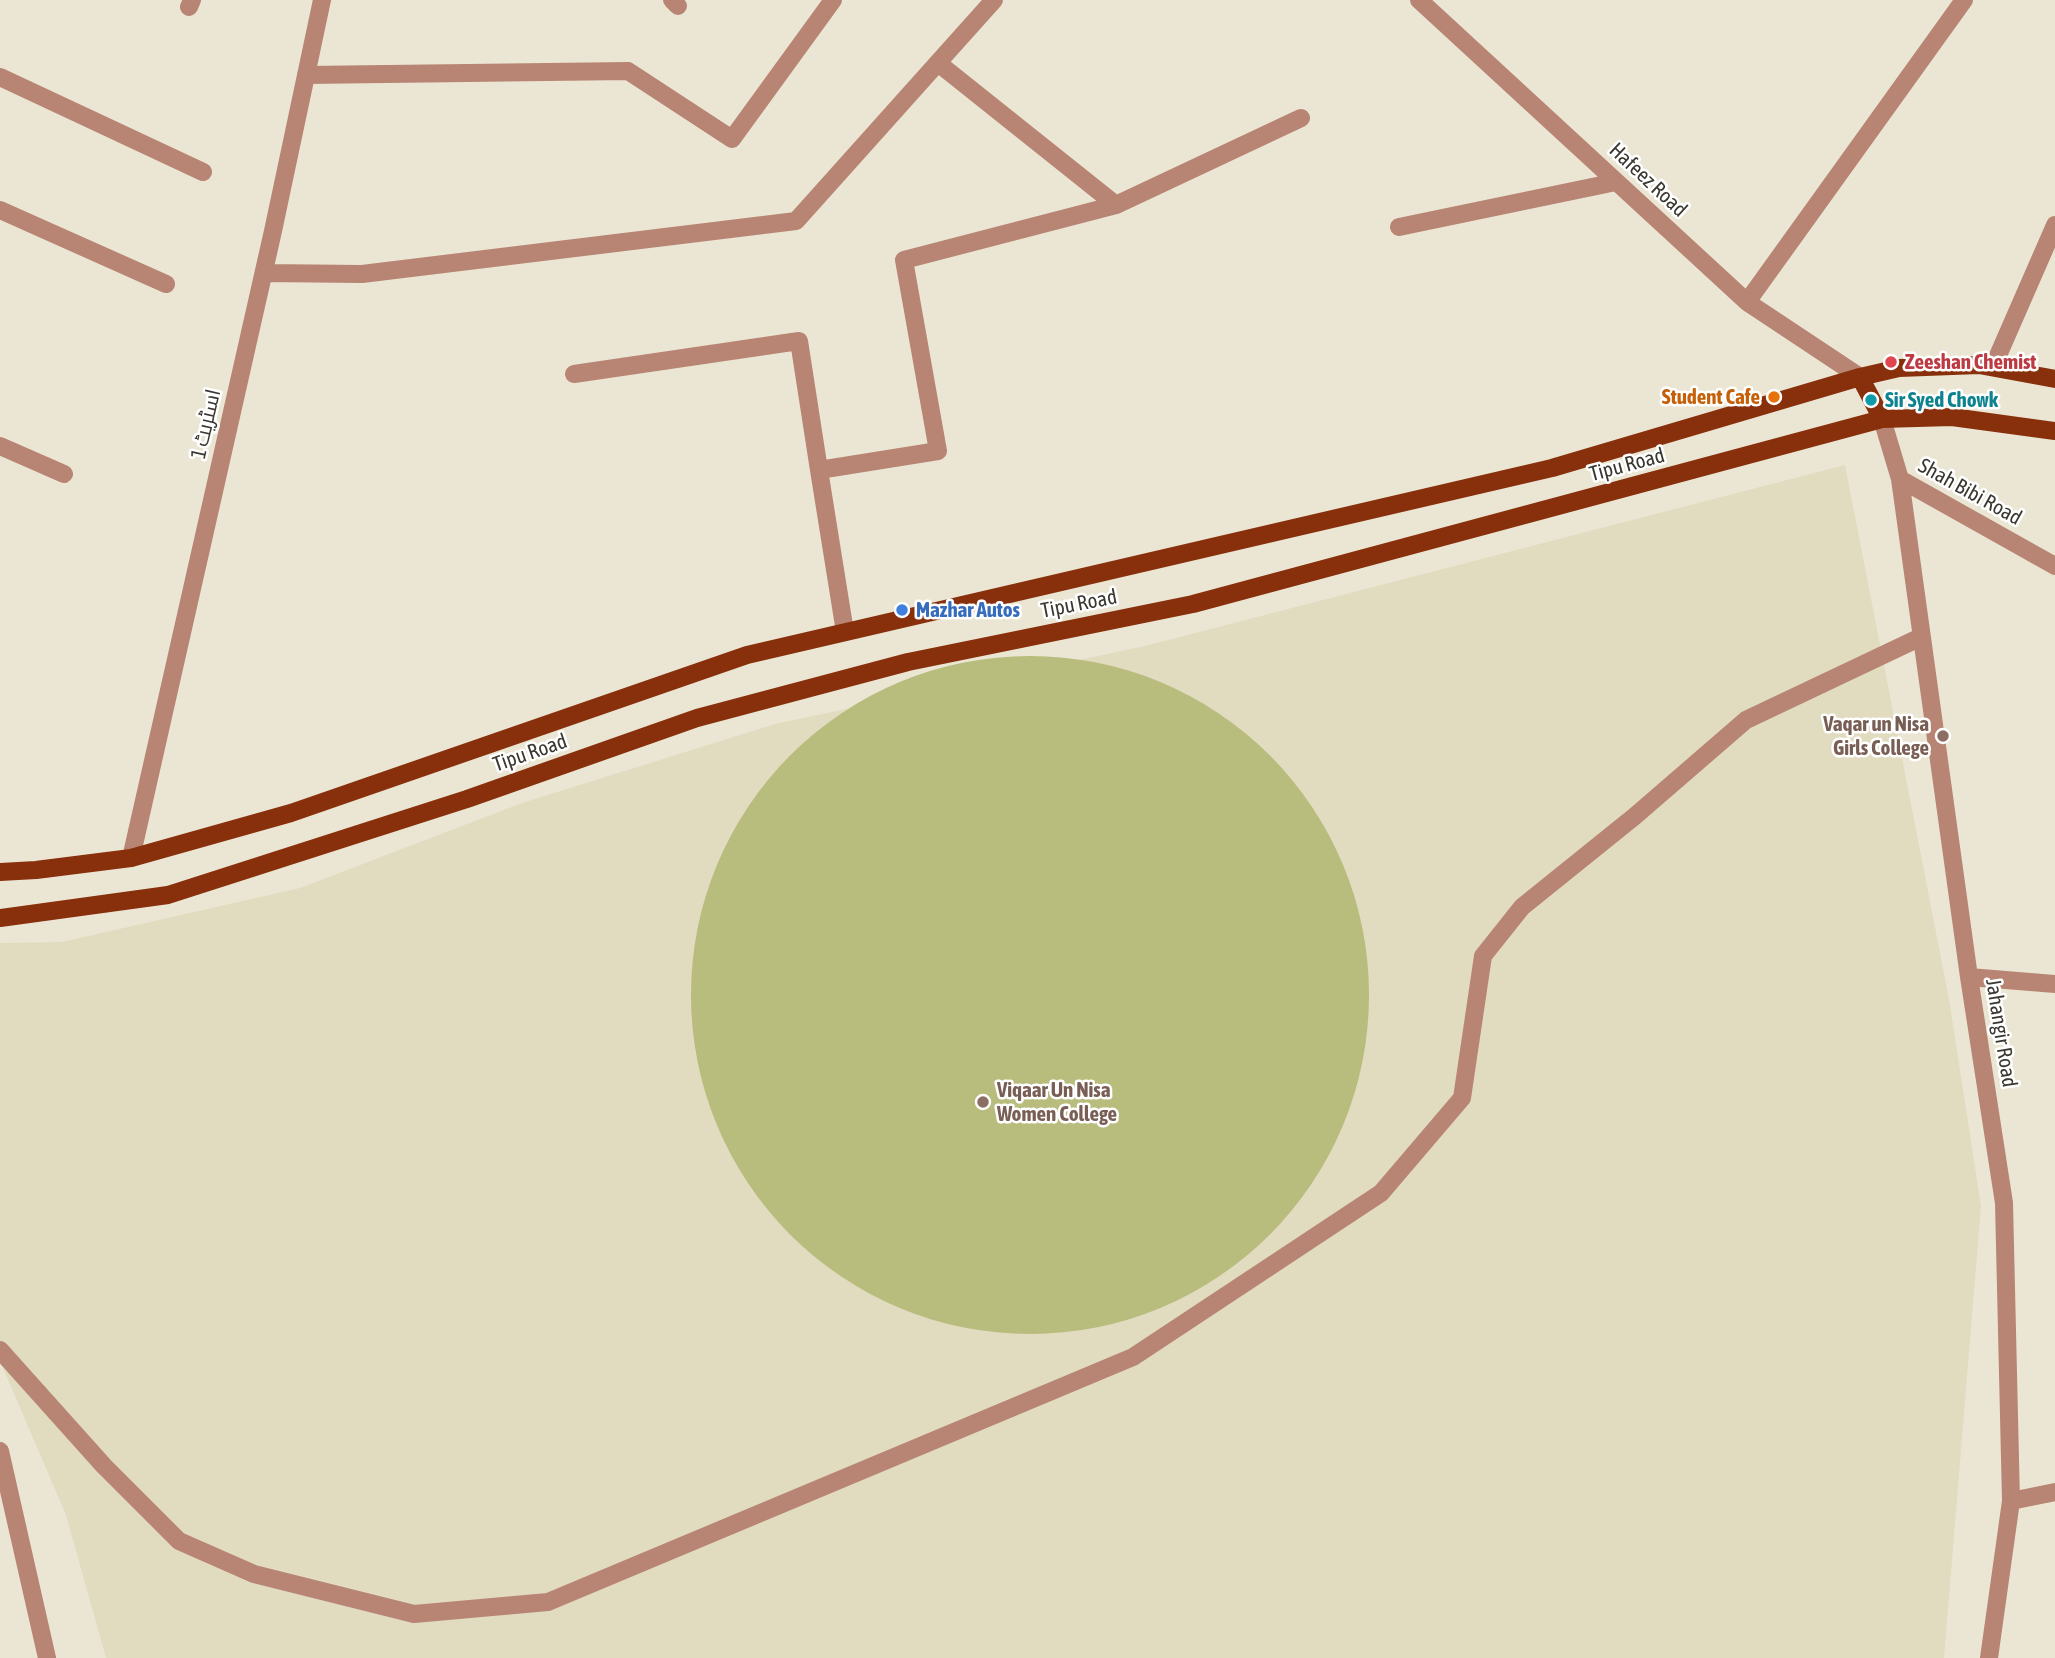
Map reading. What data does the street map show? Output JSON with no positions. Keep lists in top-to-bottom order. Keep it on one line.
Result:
{"streets":{"main road":["Tipu Road"],"street":["Hafeez Road","اسٹریٹ 1","Shah Bibi Road","Jahangir Road"]},"crossings":[["Tipu Road","Jahangir Road"],["Shah Bibi Road","Jahangir Road"]],"places":["Zeeshan Chemist","Student Cafe","Sir Syed Chowk","Mazhar Autos","Vaqar un Nisa Girls College","Viqaar Un Nisa Women College"]}
